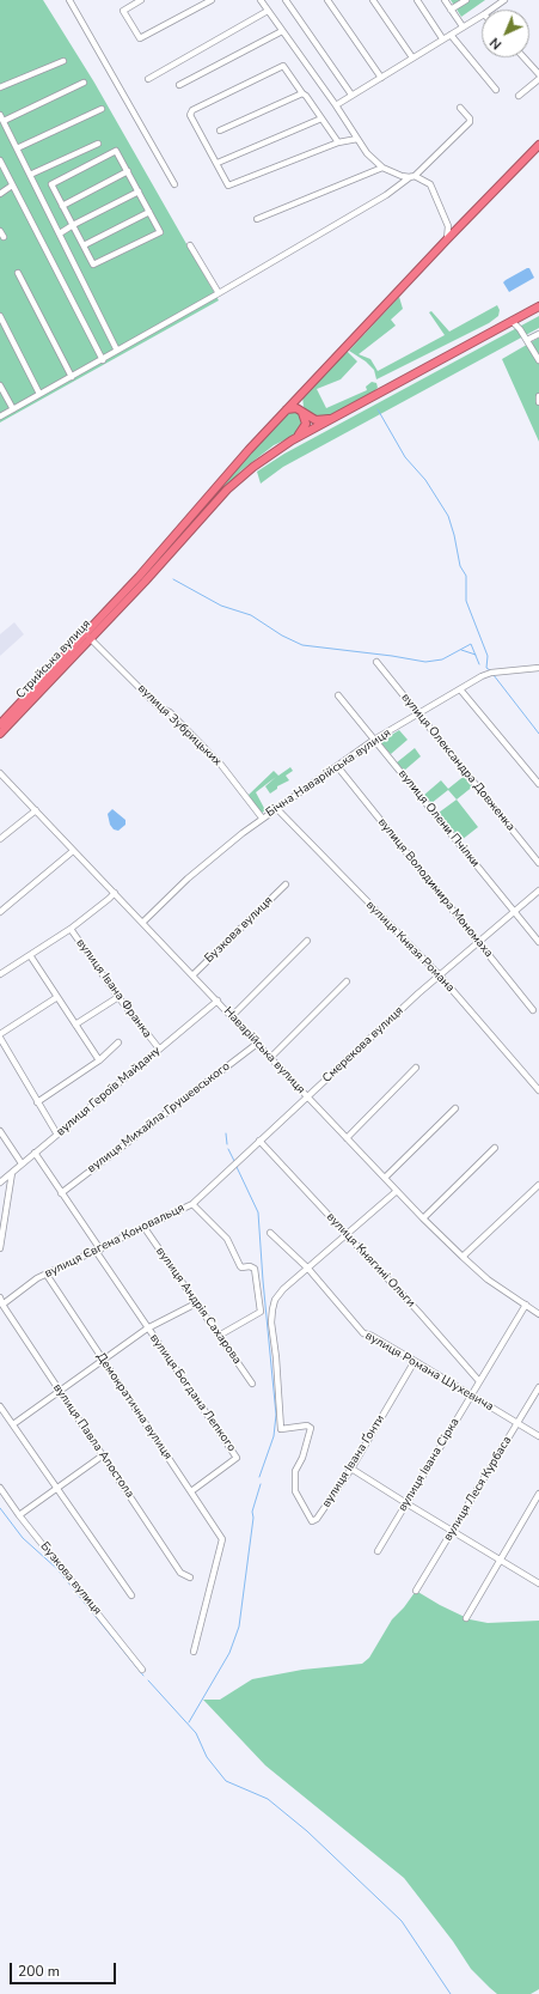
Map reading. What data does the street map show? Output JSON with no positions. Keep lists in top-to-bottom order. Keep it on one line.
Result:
{"streets":{"highway":["Стрийська вулиця"],"street":["вулиця Зубрицьких","вулиця Олександра Довженка","Бічна Наварійська вулиця","вулиця Олени Пчілки","вулиця Володимира Мономаха","Бузкова вулиця","вулиця Князя Романа","вулиця Івана Франка","Смерекова вулиця","Наварійська вулиця","вулиця Героїв Майдану","вулиця Михайла Грушевського","вулиця Євгена Коновальця","вулиця Княгині Ольги","вулиця Андрія Сахарова","вулиця Романа Шухевича","вулиця Богдана Лепкого","Демократична вулиця","вулиця Павла Апостола","вулиця Івана Ґонти","вулиця Івана Сірка","вулиця Леся Курбаса"]},"crossings":[["Стрийська вулиця","вулиця Зубрицьких"],["вулиця Зубрицьких","Бічна Наварійська вулиця"],["вулиця Олександра Довженка","Бічна Наварійська вулиця"],["Бічна Наварійська вулиця","вулиця Олени Пчілки"],["Бічна Наварійська вулиця","вулиця Володимира Мономаха"],["Бічна Наварійська вулиця","вулиця Князя Романа"],["Бічна Наварійська вулиця","Наварійська вулиця"],["вулиця Олени Пчілки","Смерекова вулиця"],["вулиця Володимира Мономаха","Смерекова вулиця"],["Бузкова вулиця","Наварійська вулиця"],["вулиця Князя Романа","Смерекова вулиця"],["вулиця Івана Франка","вулиця Героїв Майдану"],["Смерекова вулиця","Наварійська вулиця"],["Смерекова вулиця","вулиця Євгена Коновальця"],["Наварійська вулиця","вулиця Героїв Майдану"],["Наварійська вулиця","вулиця Михайла Грушевського"],["Наварійська вулиця","вулиця Євгена Коновальця"],["Наварійська вулиця","вулиця Івана Сірка"],["вулиця Героїв Майдану","вулиця Богдана Лепкого"],["вулиця Михайла Грушевського","вулиця Богдана Лепкого"],["вулиця Євгена Коновальця","вулиця Княгині Ольги"],["вулиця Євгена Коновальця","вулиця Андрія Сахарова"],["вулиця Євгена Коновальця","вулиця Богдана Лепкого"],["вулиця Євгена Коновальця","Демократична вулиця"],["вулиця Євгена Коновальця","вулиця Павла Апостола"],["вулиця Княгині Ольги","вулиця Івана Сірка"],["вулиця Андрія Сахарова","вулиця Богдана Лепкого"],["вулиця Романа Шухевича","вулиця Івана Ґонти"],["вулиця Романа Шухевича","вулиця Івана Сірка"],["вулиця Романа Шухевича","вулиця Леся Курбаса"],["вулиця Богдана Лепкого","Демократична вулиця"],["вулиця Богдана Лепкого","вулиця Павла Апостола"]],"scale_bar":"200 m","north":"bottom left"}
